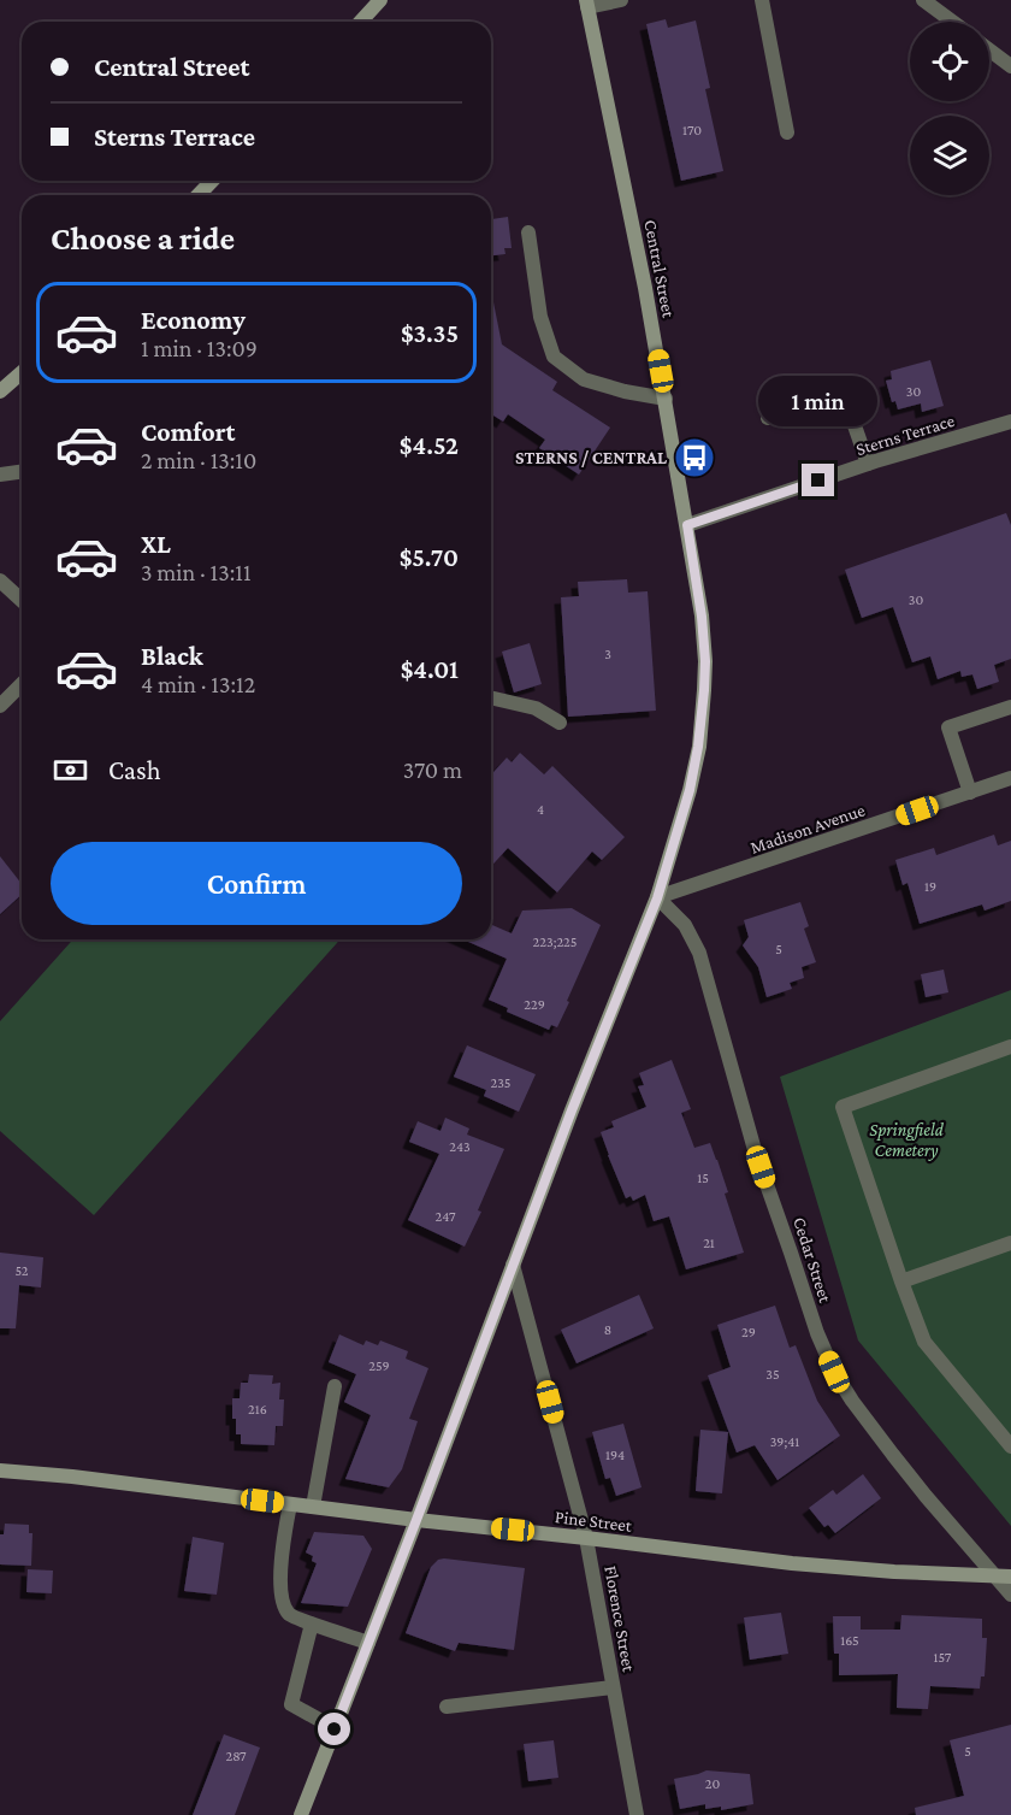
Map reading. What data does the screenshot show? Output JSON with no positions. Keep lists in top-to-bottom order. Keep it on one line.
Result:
{"streets":{"main road":["Central Street","Pine Street"],"street":["Sterns Terrace","Madison Avenue","Cedar Street","Florence Street"]},"crossings":[["Central Street","Sterns Terrace"],["Central Street","Madison Avenue"],["Central Street","Cedar Street"],["Central Street","Pine Street"],["Central Street","Florence Street"],["Madison Avenue","Cedar Street"],["Cedar Street","Pine Street"],["Pine Street","Florence Street"]],"parks":["Springfield Cemetery"],"places":{"bus stop":["STERNS / CENTRAL"]},"house_numbers":["170","30","30","3","4","19","223;225","5","229","235","243","15","247","21","52","8","29","259","35","216","39;41","194","165","157","5","287","20"],"page":{"banner":["Central Street","Sterns Terrace"],"heading":"Choose a ride","list":[{"name":"Economy","note":"1 min · 13:09","value":"$3.35"},{"name":"Comfort","note":"2 min · 13:10","value":"$4.52"},{"name":"XL","note":"3 min · 13:11","value":"$5.70"},{"name":"Black","note":"4 min · 13:12","value":"$4.01"}],"bubble":"1 min","pay":["Cash","370 m"],"buttons":"Confirm"}}
